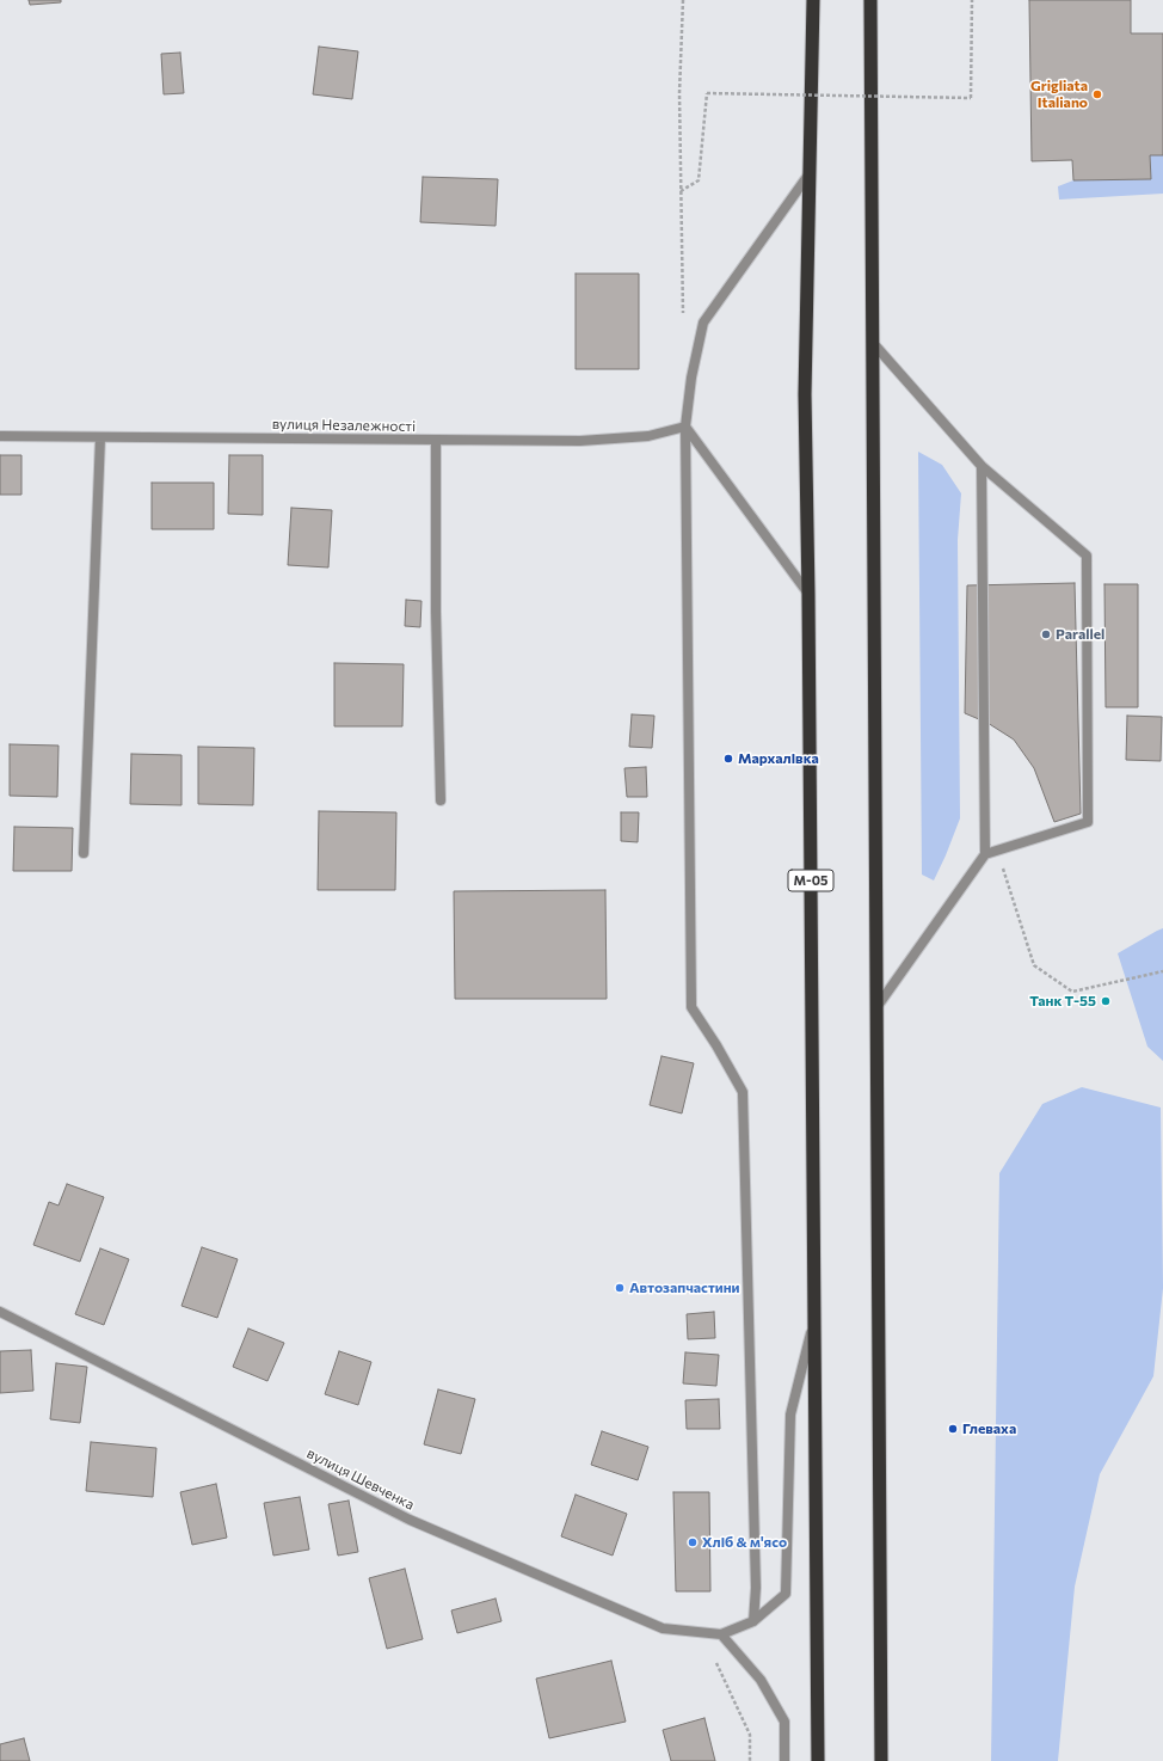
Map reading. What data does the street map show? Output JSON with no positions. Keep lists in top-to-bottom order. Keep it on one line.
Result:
{"streets":{"highway":["М-05"],"street":["вулиця Незалежності","вулиця Шевченка"]},"places":["Grigliata Italiano","Parallel","Мархалівка","Танк Т-55","Автозапчастини","Глеваха","Хліб & м'ясо"]}
